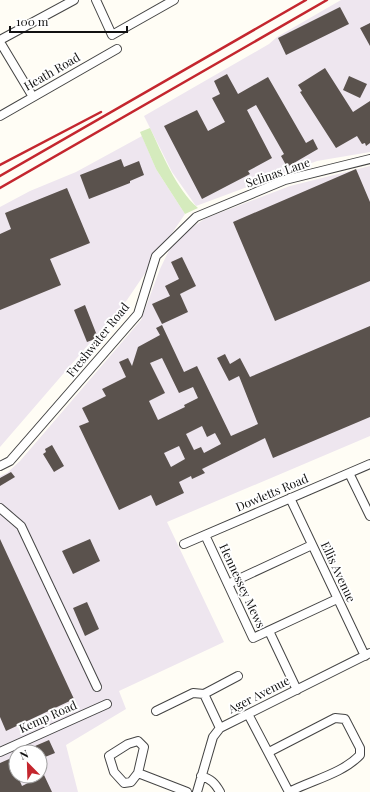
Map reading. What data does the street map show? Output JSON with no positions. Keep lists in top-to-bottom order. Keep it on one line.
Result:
{"streets":{"street":["Heath Road","Selinas Lane","Freshwater Road","Dowletts Road","Ellis Avenue","Hennessey Mews","Ager Avenue","Kemp Road"]},"crossings":[["Selinas Lane","Freshwater Road"],["Dowletts Road","Ellis Avenue"],["Dowletts Road","Hennessey Mews"],["Ellis Avenue","Ager Avenue"],["Hennessey Mews","Ager Avenue"]],"scale_bar":"100 m","north":"top left"}
